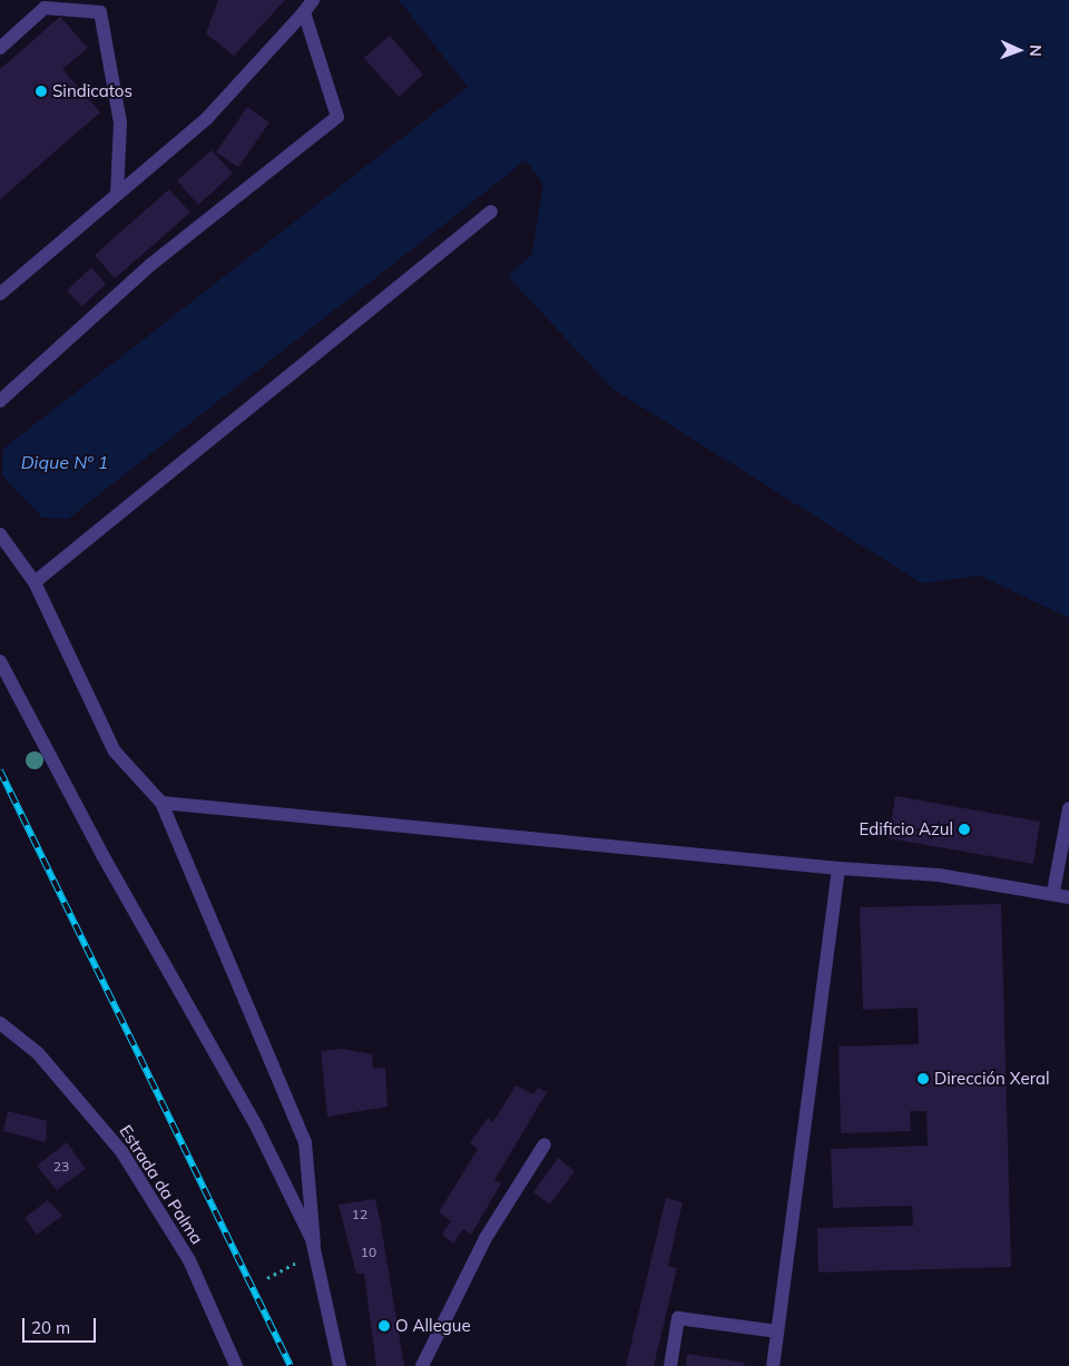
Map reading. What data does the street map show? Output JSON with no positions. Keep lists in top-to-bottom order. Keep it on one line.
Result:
{"streets":{"street":["Estrada da Palma"]},"water":["Dique Nº 1"],"places":["Sindicatos","Edificio Azul","Dirección Xeral","O Allegue"],"house_numbers":["23","12","10"],"scale_bar":"20 m","north":"right"}
